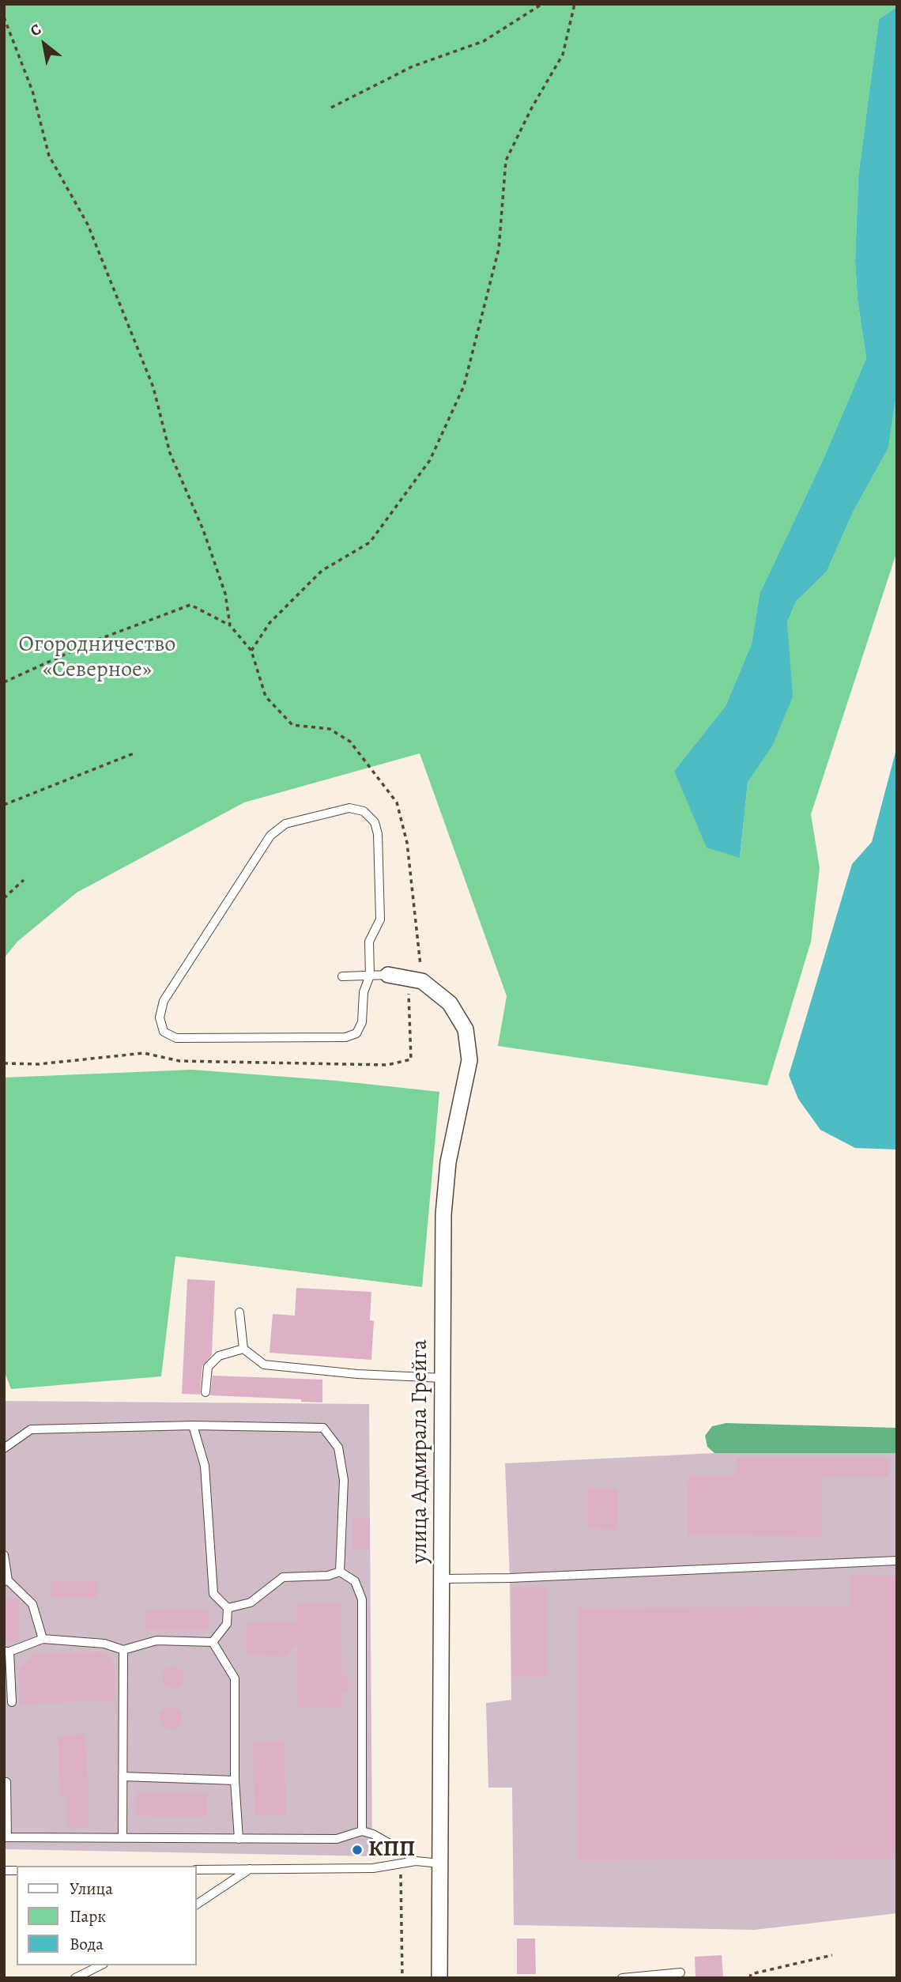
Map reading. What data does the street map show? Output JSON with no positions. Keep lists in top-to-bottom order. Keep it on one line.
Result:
{"streets":{"street":["улица Адмирала Грейга"]},"parks":["Огородничество «Северное»"],"places":["КПП"],"legend":["Улица","Парк","Вода"],"north":"top left"}
